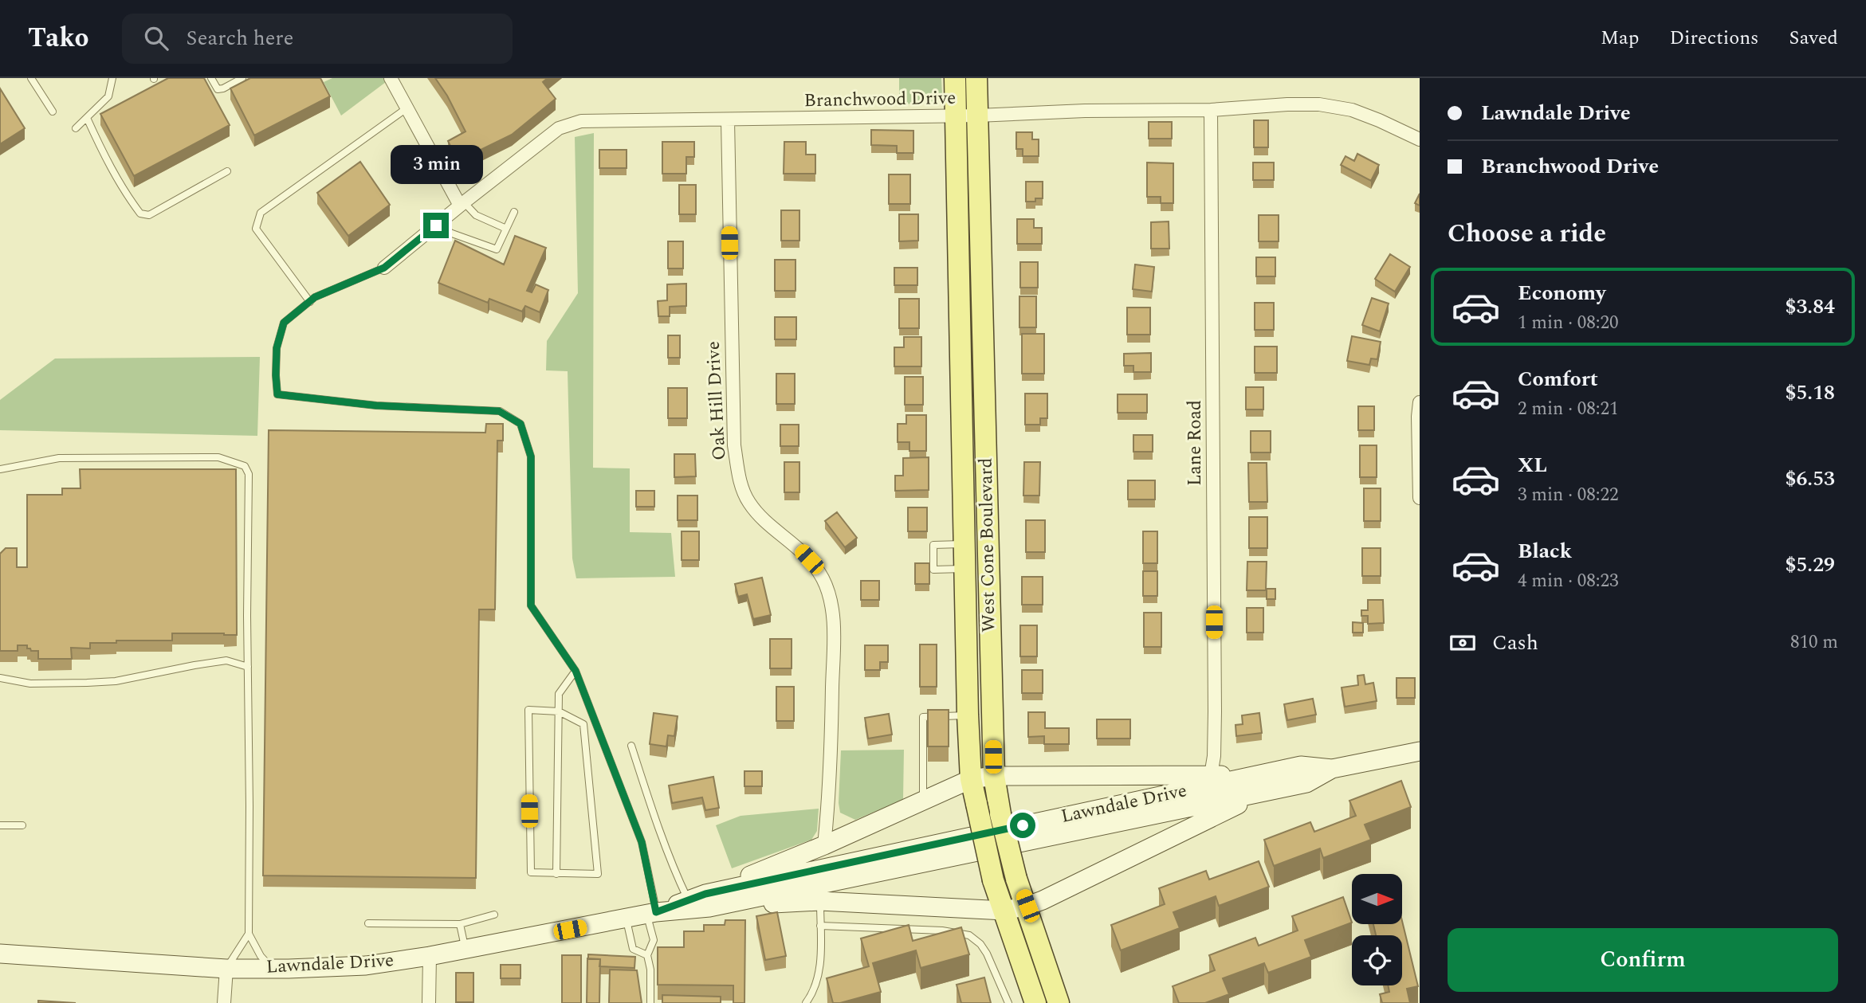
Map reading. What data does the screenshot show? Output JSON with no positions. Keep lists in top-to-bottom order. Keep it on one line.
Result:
{"streets":{"main road":["West Cone Boulevard","Lawndale Drive"],"street":["Branchwood Drive","Oak Hill Drive","Lane Road"]},"crossings":[["Branchwood Drive","Oak Hill Drive"],["Branchwood Drive","Lane Road"],["Branchwood Drive","West Cone Boulevard"]],"north":"right","page":{"header":"Tako","search":"Search here","nav":["Map","Directions","Saved"],"banner":["Lawndale Drive","Branchwood Drive"],"bubble":"3 min","heading":"Choose a ride","list":[{"name":"Economy","note":"1 min · 08:20","value":"$3.84"},{"name":"Comfort","note":"2 min · 08:21","value":"$5.18"},{"name":"XL","note":"3 min · 08:22","value":"$6.53"},{"name":"Black","note":"4 min · 08:23","value":"$5.29"}],"pay":["Cash","810 m"],"buttons":"Confirm"}}
